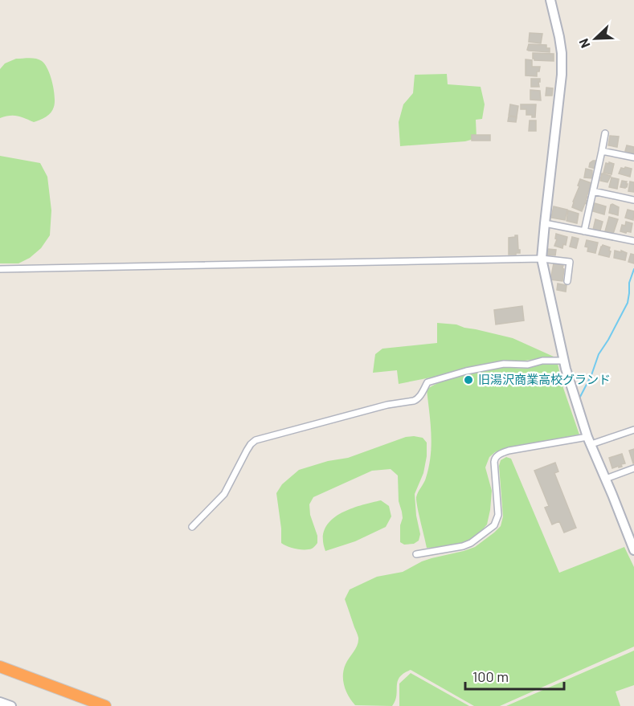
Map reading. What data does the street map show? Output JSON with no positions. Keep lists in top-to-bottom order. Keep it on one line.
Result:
{"places":["旧湯沢商業高校グランド"],"scale_bar":"100 m","north":"bottom left"}
